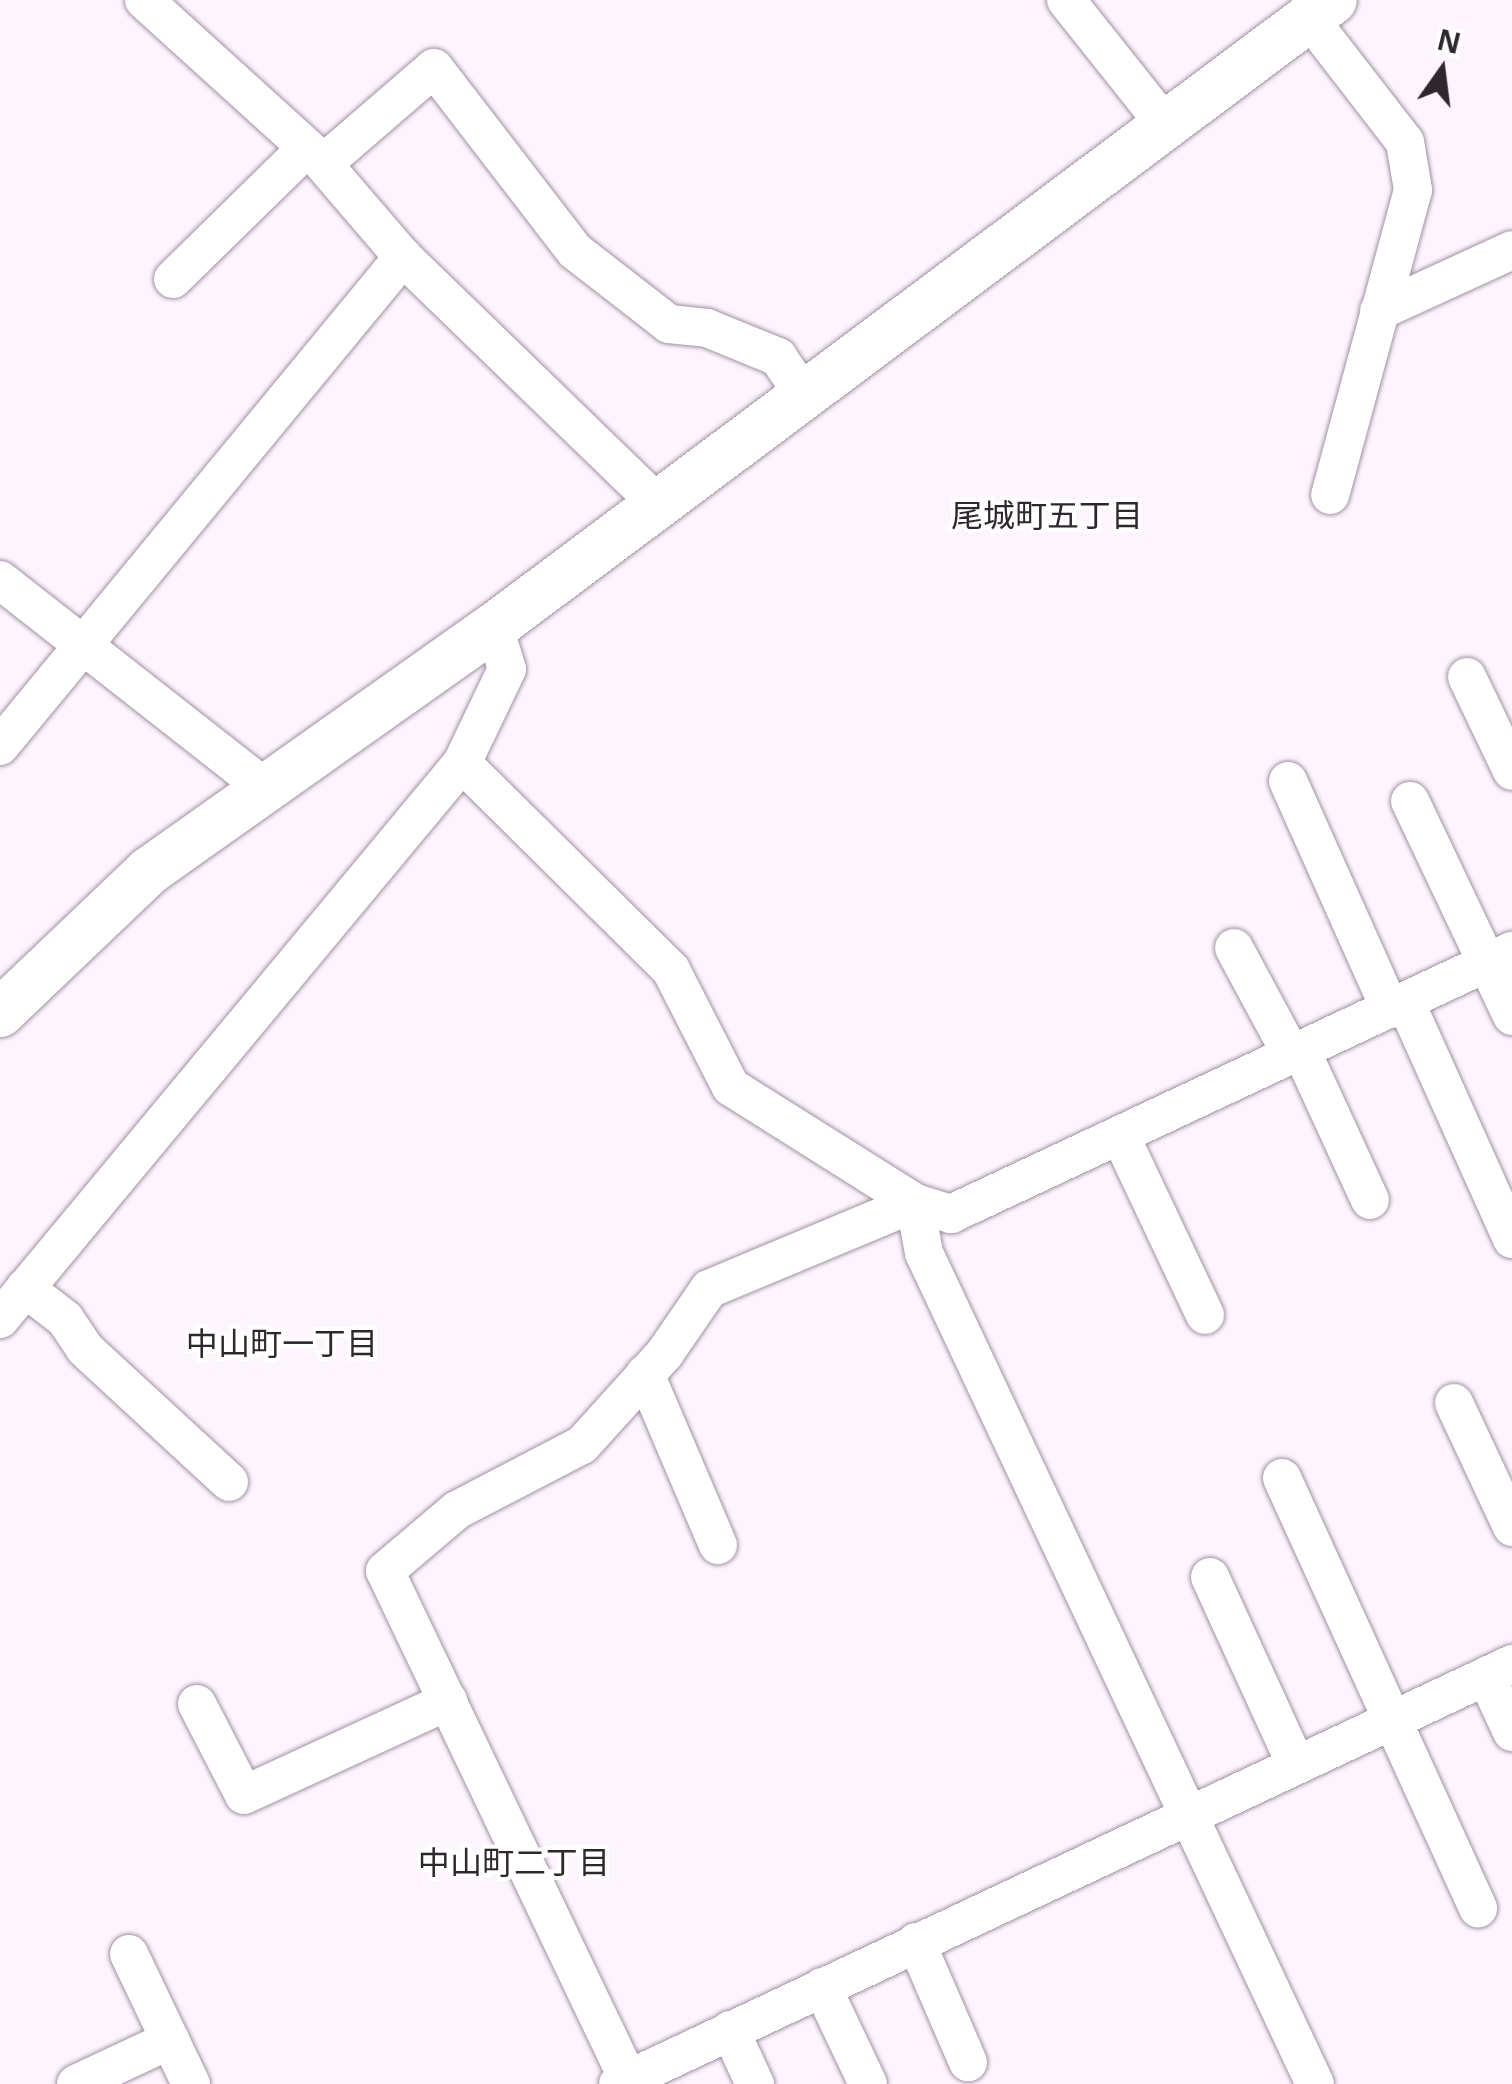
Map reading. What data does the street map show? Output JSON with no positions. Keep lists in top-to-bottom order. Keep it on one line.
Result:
{"districts":["尾城町五丁目","中山町一丁目","中山町二丁目"],"north":"top"}
